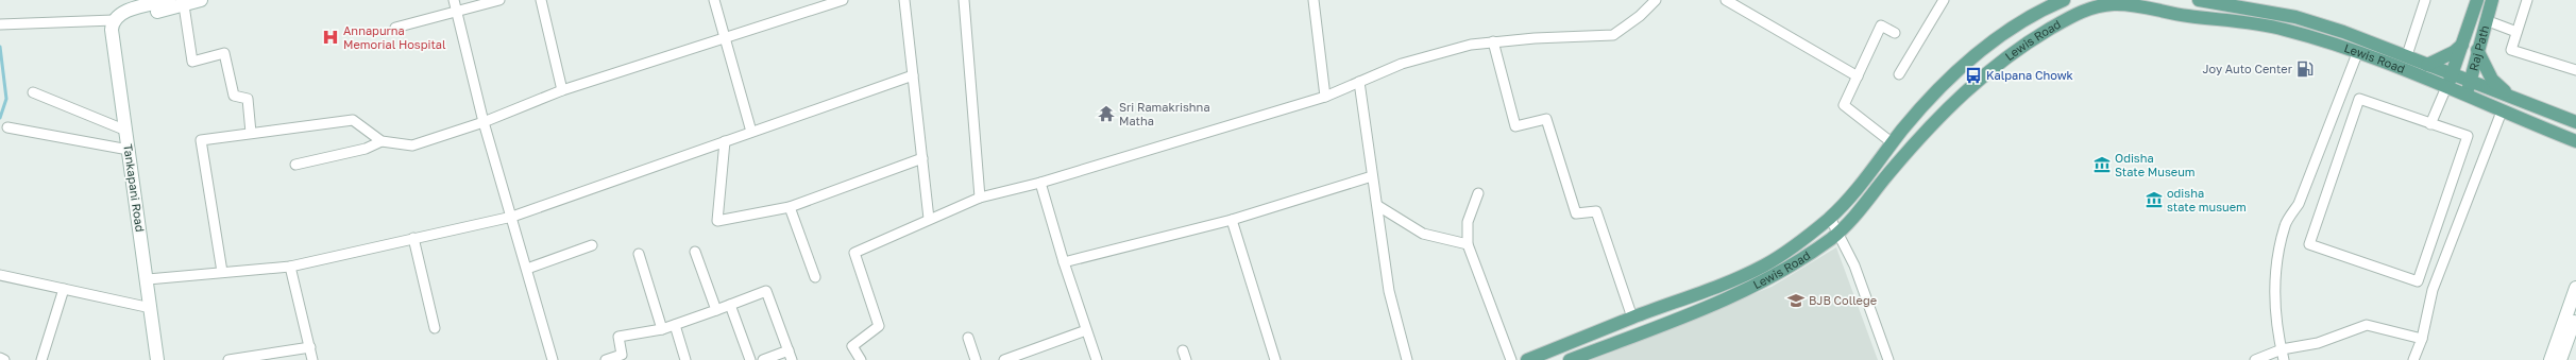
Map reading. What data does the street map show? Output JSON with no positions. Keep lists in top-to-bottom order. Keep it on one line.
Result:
{"streets":{"main road":["Lewis Road","Raj Path","Tankapani Road"]},"crossings":[["Lewis Road","Raj Path"]],"places":{"hospital":["Annapurna Memorial Hospital"],"fuel station":["Joy Auto Center"],"bus stop":["Kalpana Chowk"],"temple":["Sri Ramakrishna Matha"],"museum":["Odisha State Museum","odisha state musuem"],"school or university":["BJB College"]}}
